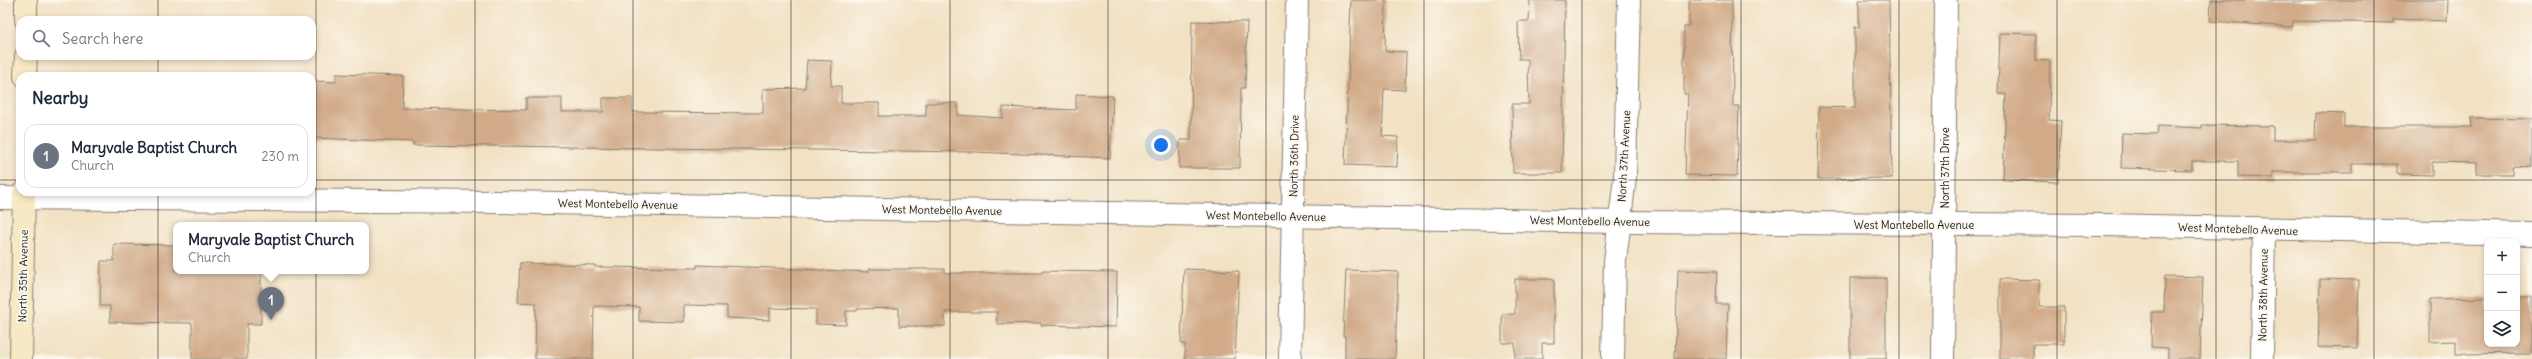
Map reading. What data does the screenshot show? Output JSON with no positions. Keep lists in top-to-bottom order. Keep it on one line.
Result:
{"streets":{"main road":["North 35th Avenue"],"street":["North 36th Drive","North 37th Avenue","North 37th Drive","West Montebello Avenue","North 38th Avenue"]},"crossings":[["North 36th Drive","West Montebello Avenue"],["North 37th Avenue","West Montebello Avenue"],["North 37th Drive","West Montebello Avenue"],["West Montebello Avenue","North 38th Avenue"]],"page":{"search":"Search here","heading":"Nearby","list":[{"mark":"1","name":"Maryvale Baptist Church","note":"Church","value":"230 m"}],"popup":["Maryvale Baptist Church","Church"],"map_buttons":["+","−"],"pins":"1"}}
